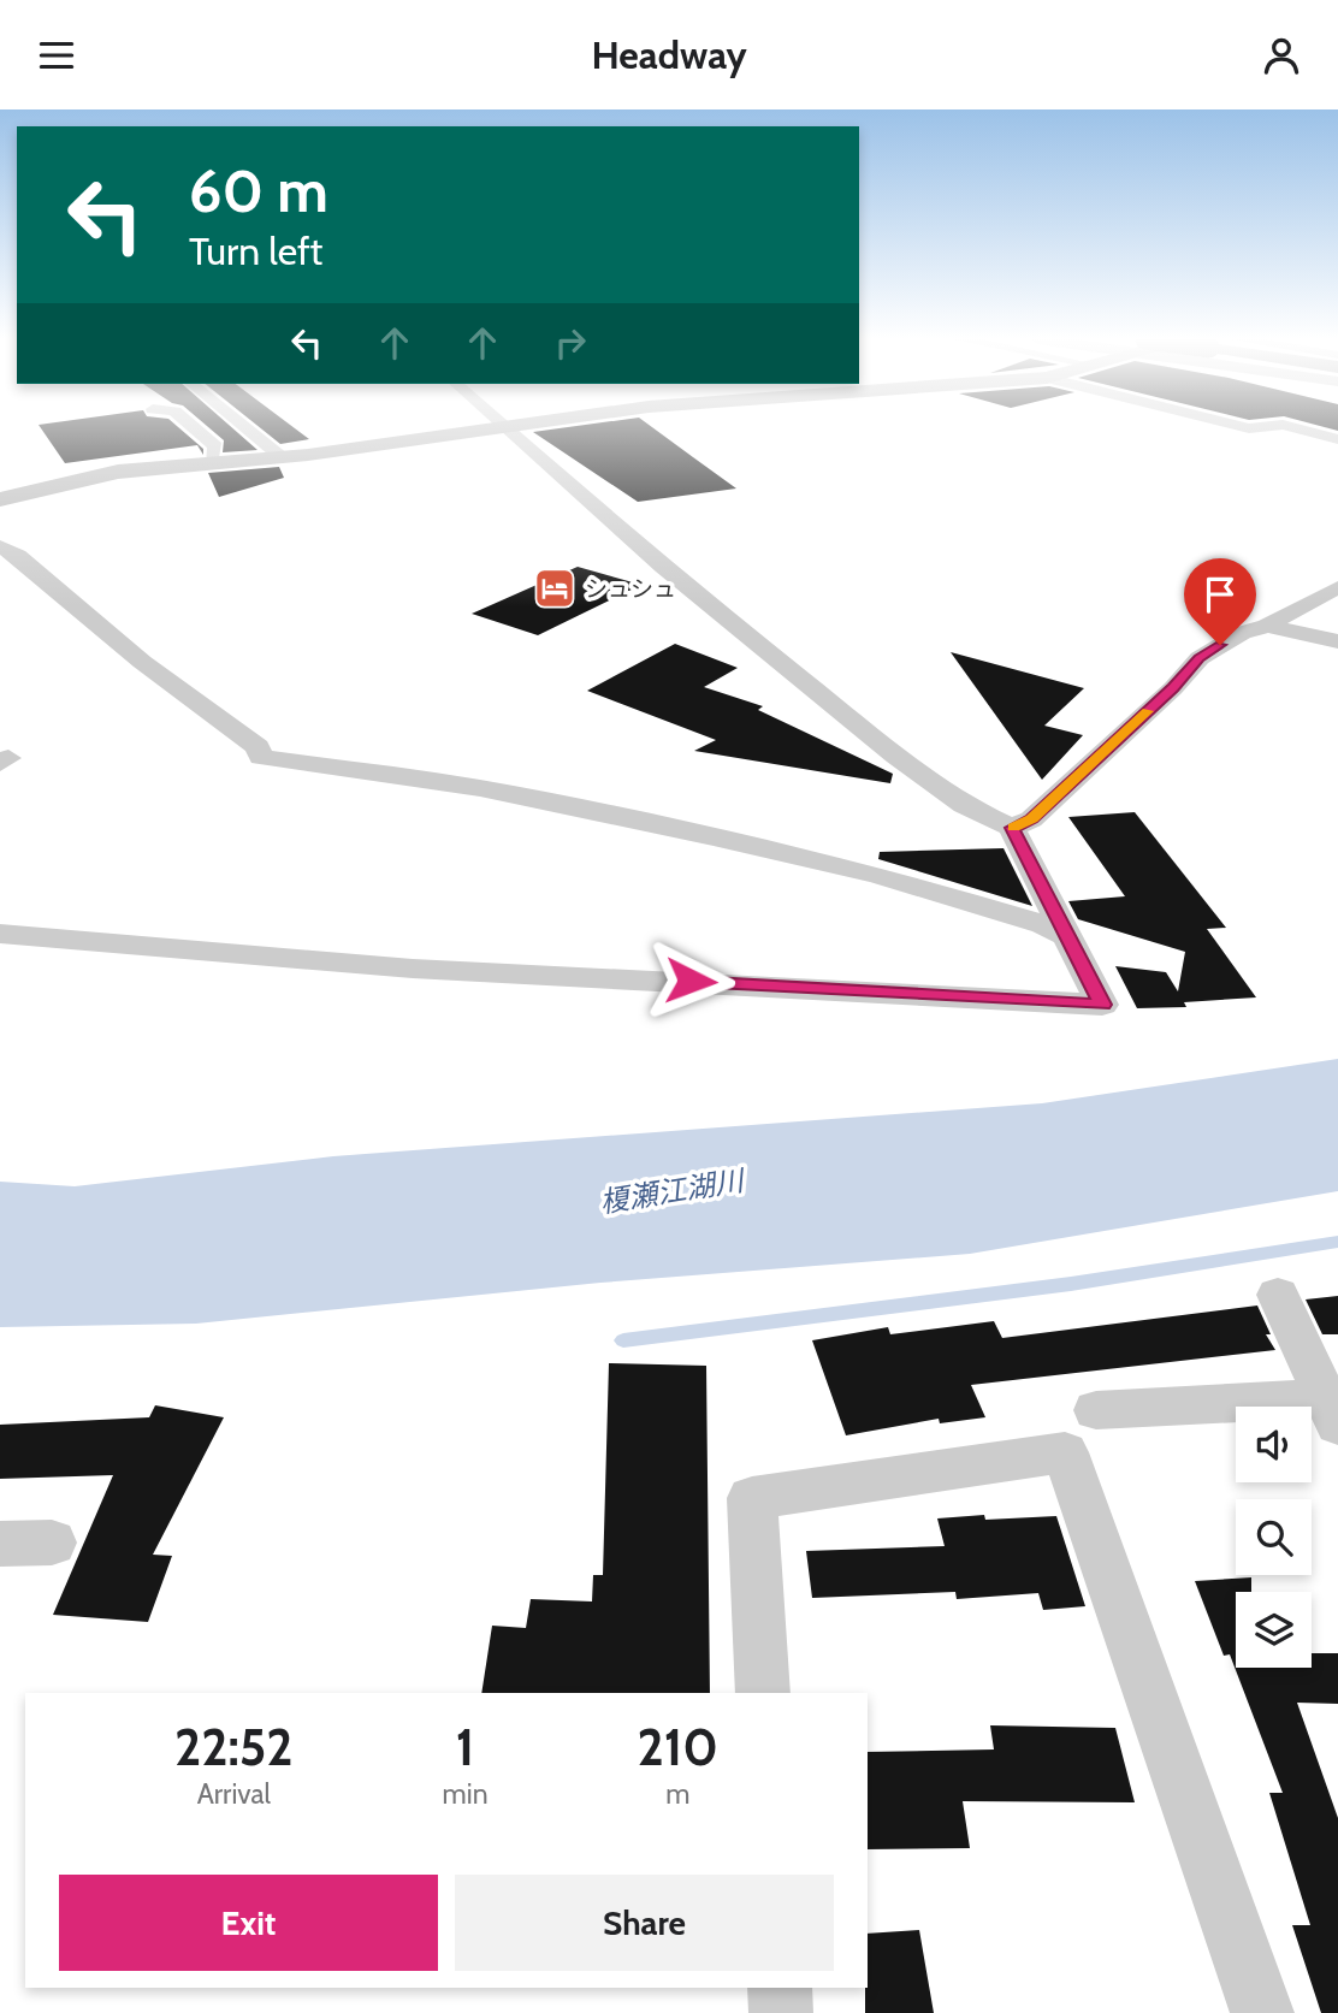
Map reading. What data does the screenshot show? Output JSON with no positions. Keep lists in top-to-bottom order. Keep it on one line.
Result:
{"water":["榎瀬江湖川"],"places":{"hotel":["シュシュ"]},"page":{"header":"Headway","turn":["60 m","Turn left"],"eta":["22:52","Arrival","1","min","210","m"],"buttons":["Exit","Share"]}}
